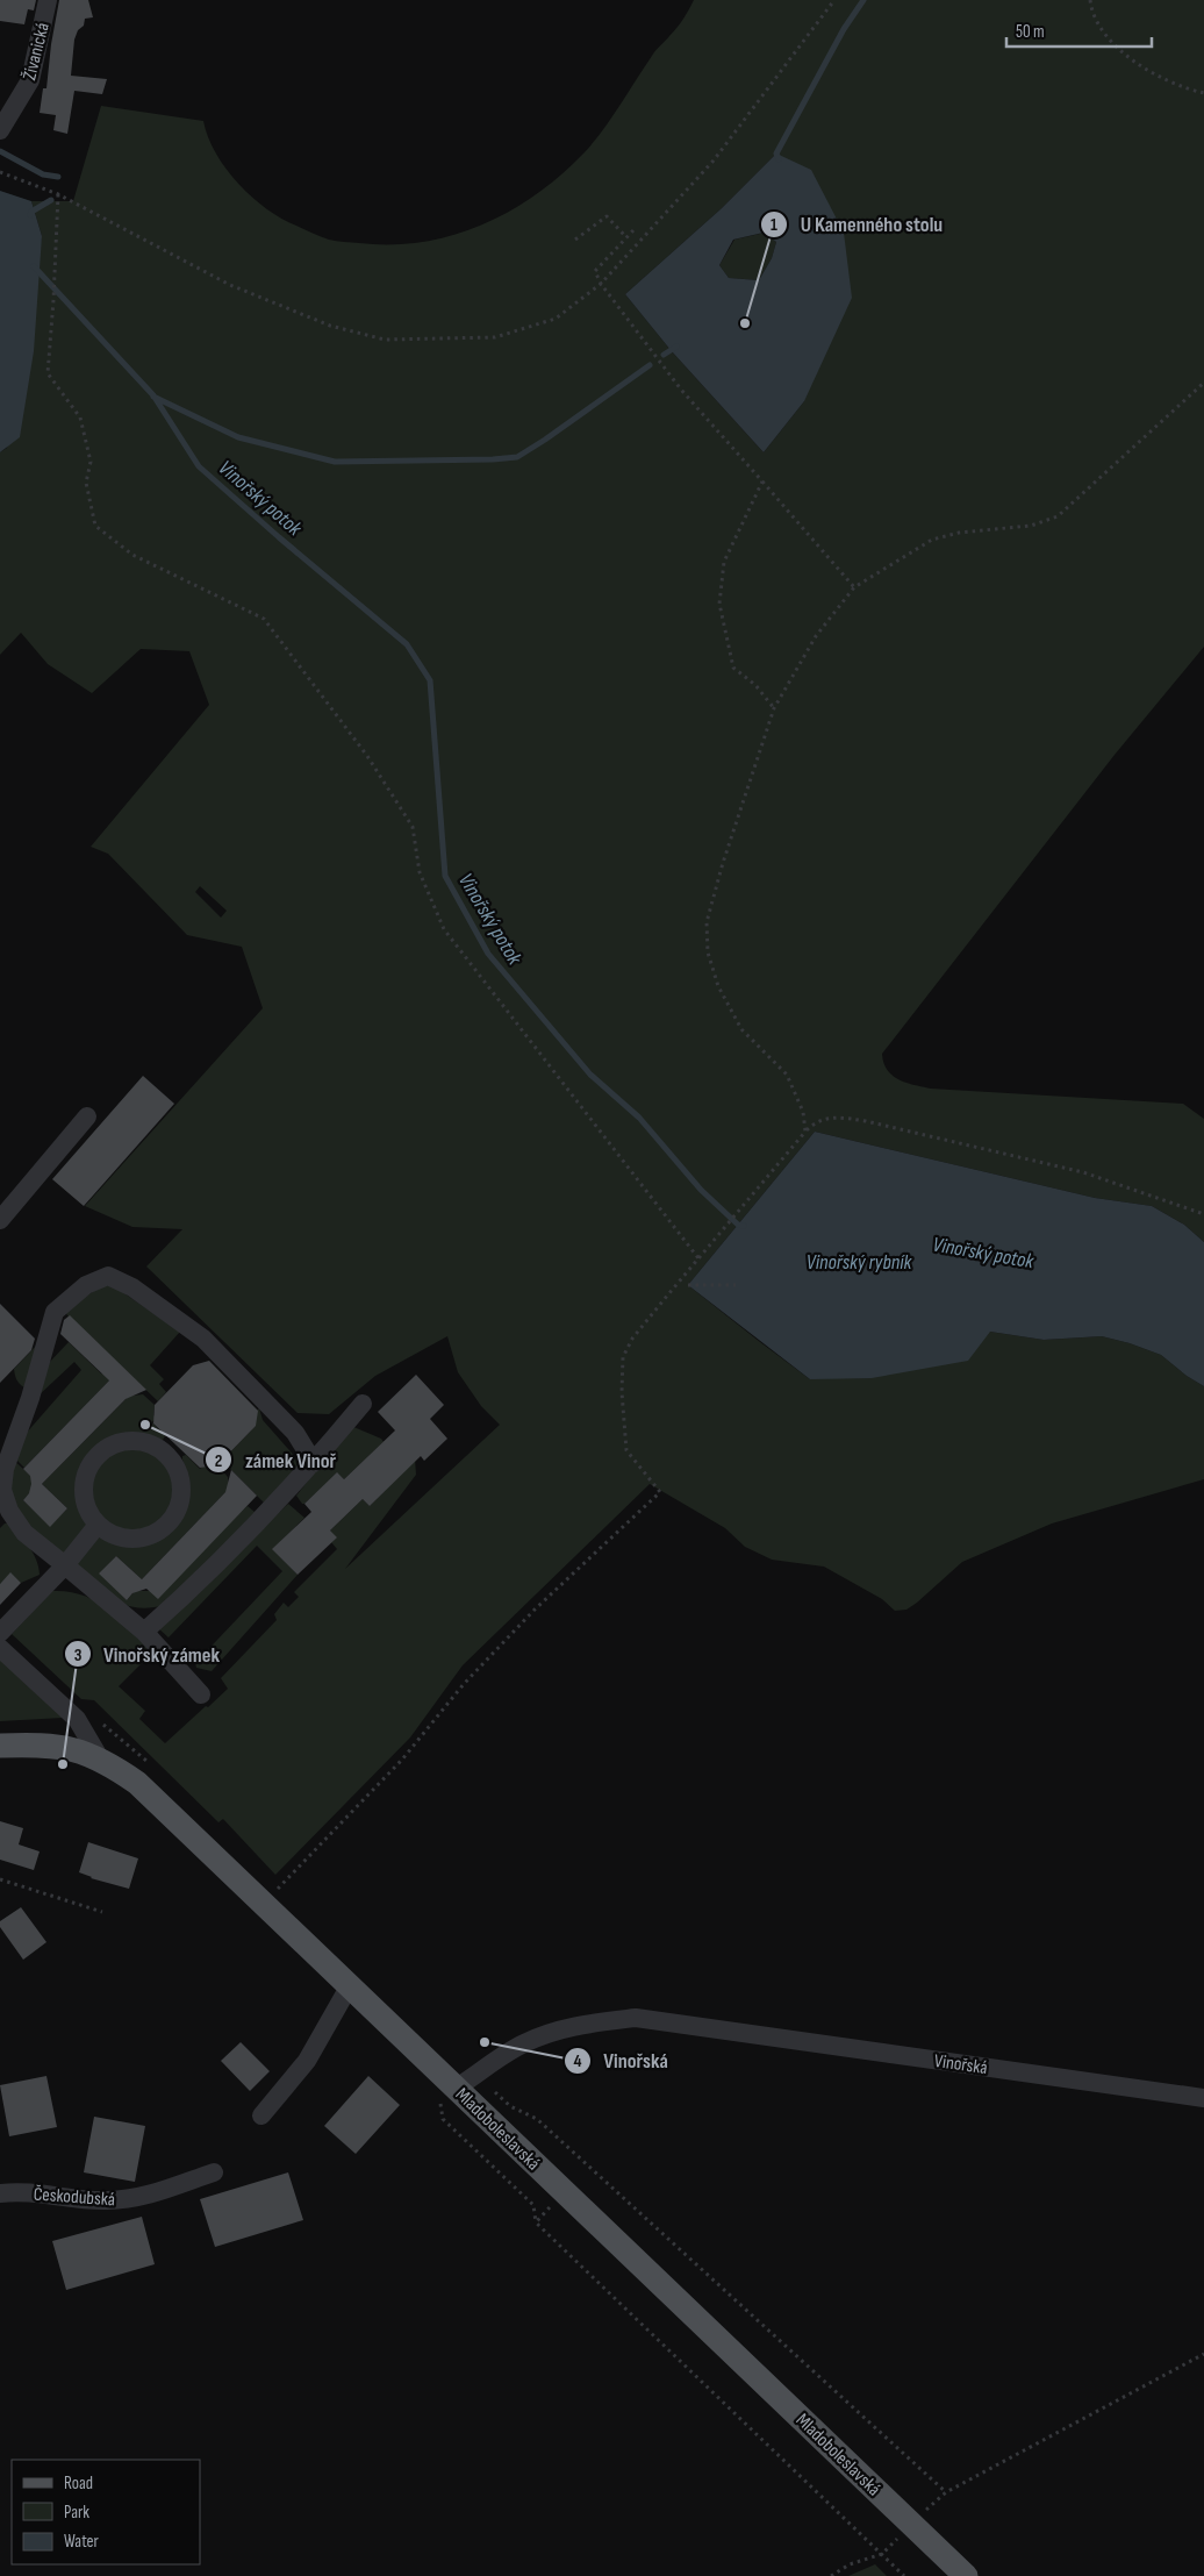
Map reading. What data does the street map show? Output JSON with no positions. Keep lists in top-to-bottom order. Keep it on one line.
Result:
{"streets":{"main road":["Mladoboleslavská"],"street":["Živanická","Vinořská","Českodubská"]},"crossings":[["Vinořská","Mladoboleslavská"]],"water":["Vinořský potok","Vinořský rybník"],"places":["U Kamenného stolu","zámek Vinoř","Vinořský zámek","Vinořská"],"legend":["Road","Park","Water"],"scale_bar":"50 m"}
